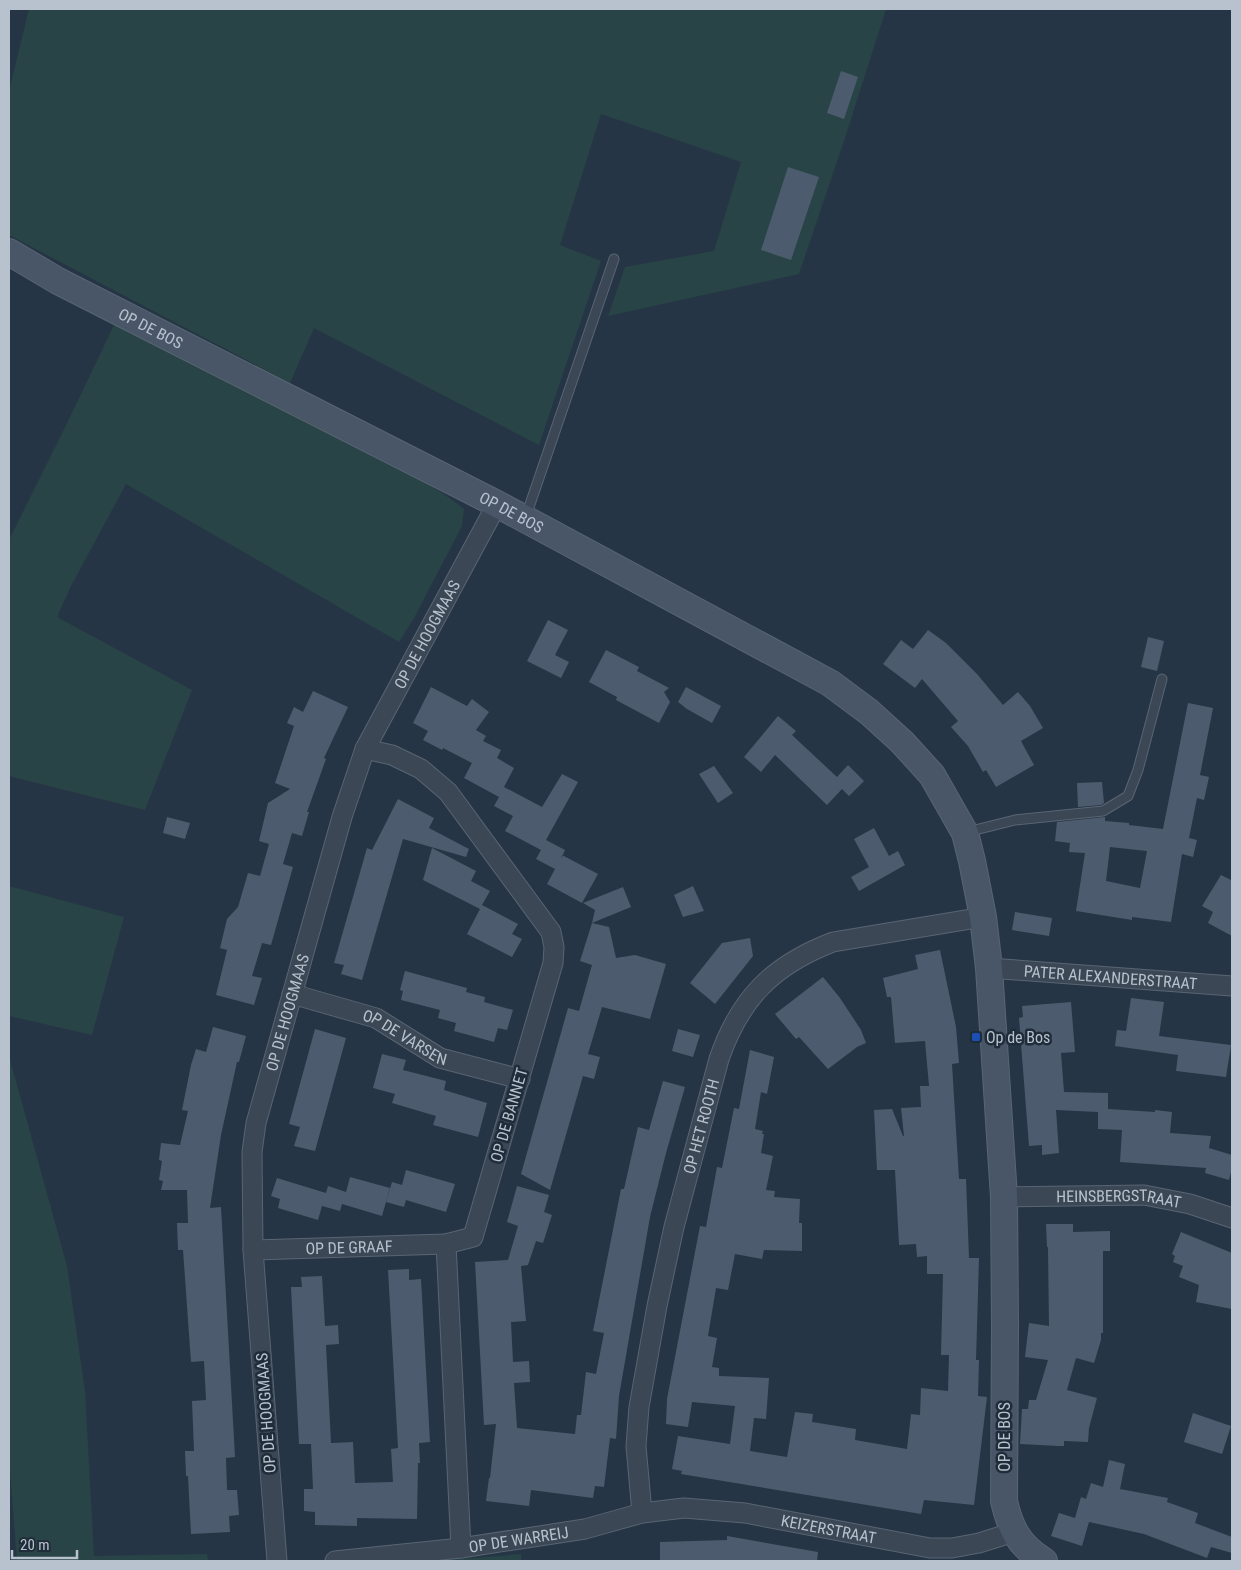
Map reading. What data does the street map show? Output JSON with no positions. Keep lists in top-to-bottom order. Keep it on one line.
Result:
{"streets":{"street":["OP DE BOS","OP DE HOOGMAAS","PATER ALEXANDERSTRAAT","OP DE VARSEN","OP DE BANNET","OP HET ROOTH","HEINSBERGSTRAAT","OP DE GRAAF","KEIZERSTRAAT","OP DE WARREIJ"]},"crossings":[["OP DE BOS","OP DE HOOGMAAS"],["OP DE BOS","PATER ALEXANDERSTRAAT"],["OP DE BOS","OP HET ROOTH"],["OP DE BOS","HEINSBERGSTRAAT"],["OP DE BOS","KEIZERSTRAAT"],["OP DE HOOGMAAS","OP DE VARSEN"],["OP DE HOOGMAAS","OP DE BANNET"],["OP DE HOOGMAAS","OP DE GRAAF"],["OP DE VARSEN","OP DE BANNET"],["OP DE BANNET","OP DE GRAAF"],["OP HET ROOTH","KEIZERSTRAAT"],["OP HET ROOTH","OP DE WARREIJ"],["KEIZERSTRAAT","OP DE WARREIJ"]],"places":{"transit":["Op de Bos"]},"scale_bar":"20 m"}
